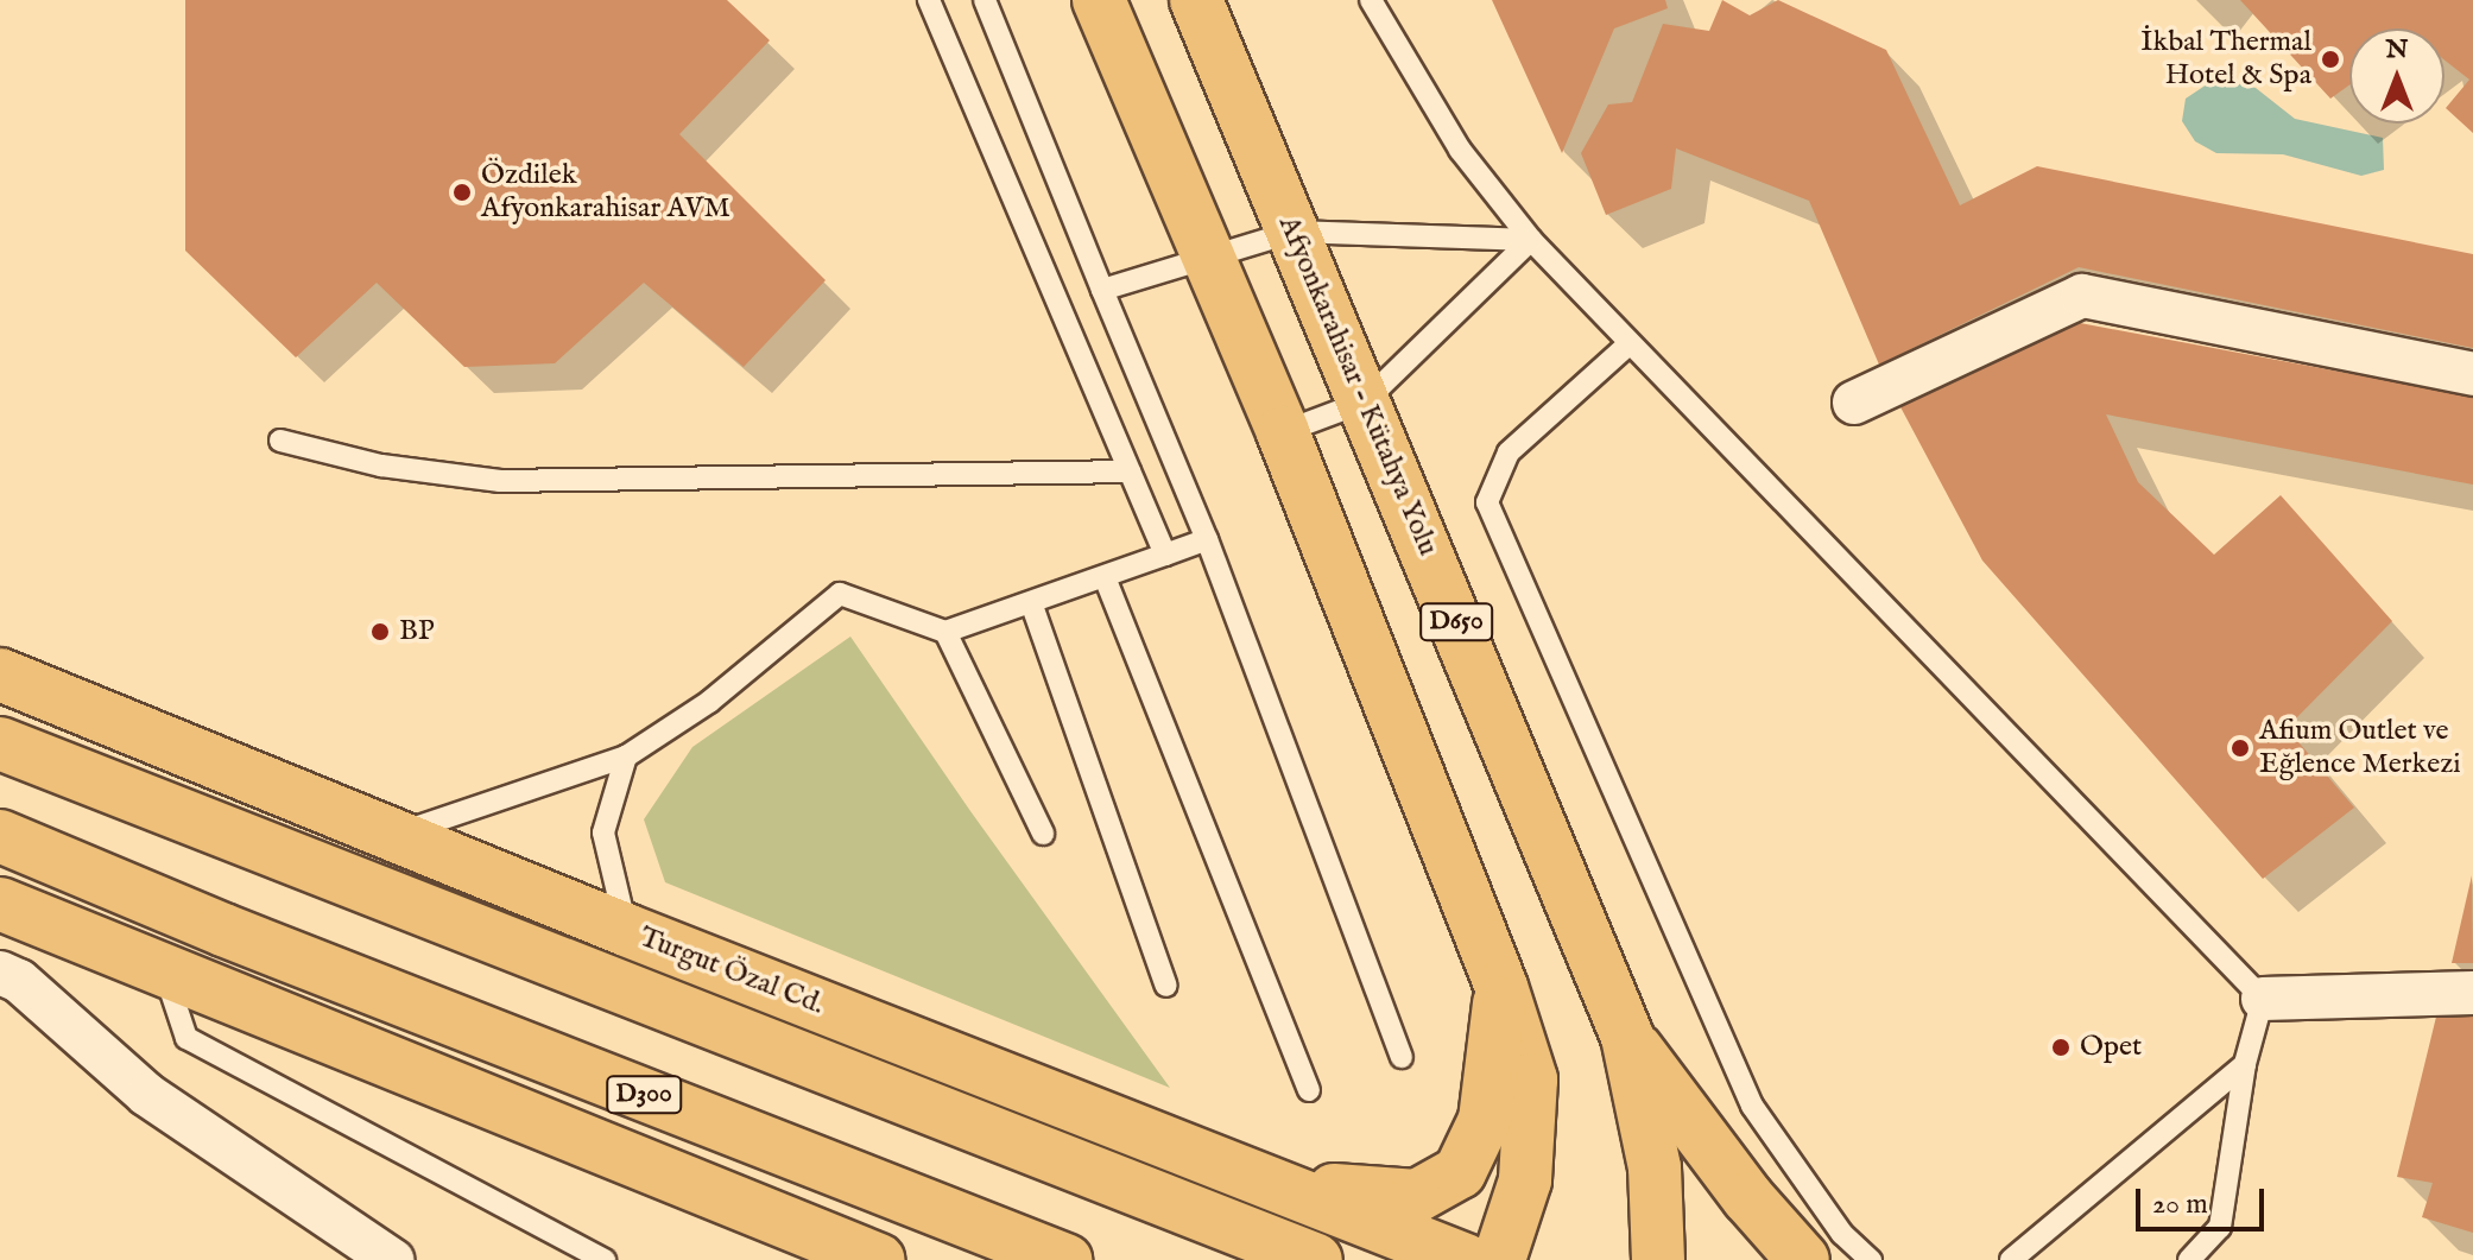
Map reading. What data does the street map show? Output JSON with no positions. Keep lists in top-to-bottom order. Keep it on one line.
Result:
{"streets":{"highway":["Afyonkarahisar - Kütahya Yolu","D650","Turgut Özal Cd.","D300"]},"places":["İkbal Thermal Hotel & Spa","Özdilek Afyonkarahisar AVM","BP","Afium Outlet ve Eğlence Merkezi","Opet"],"scale_bar":"20 m","north":"top"}
